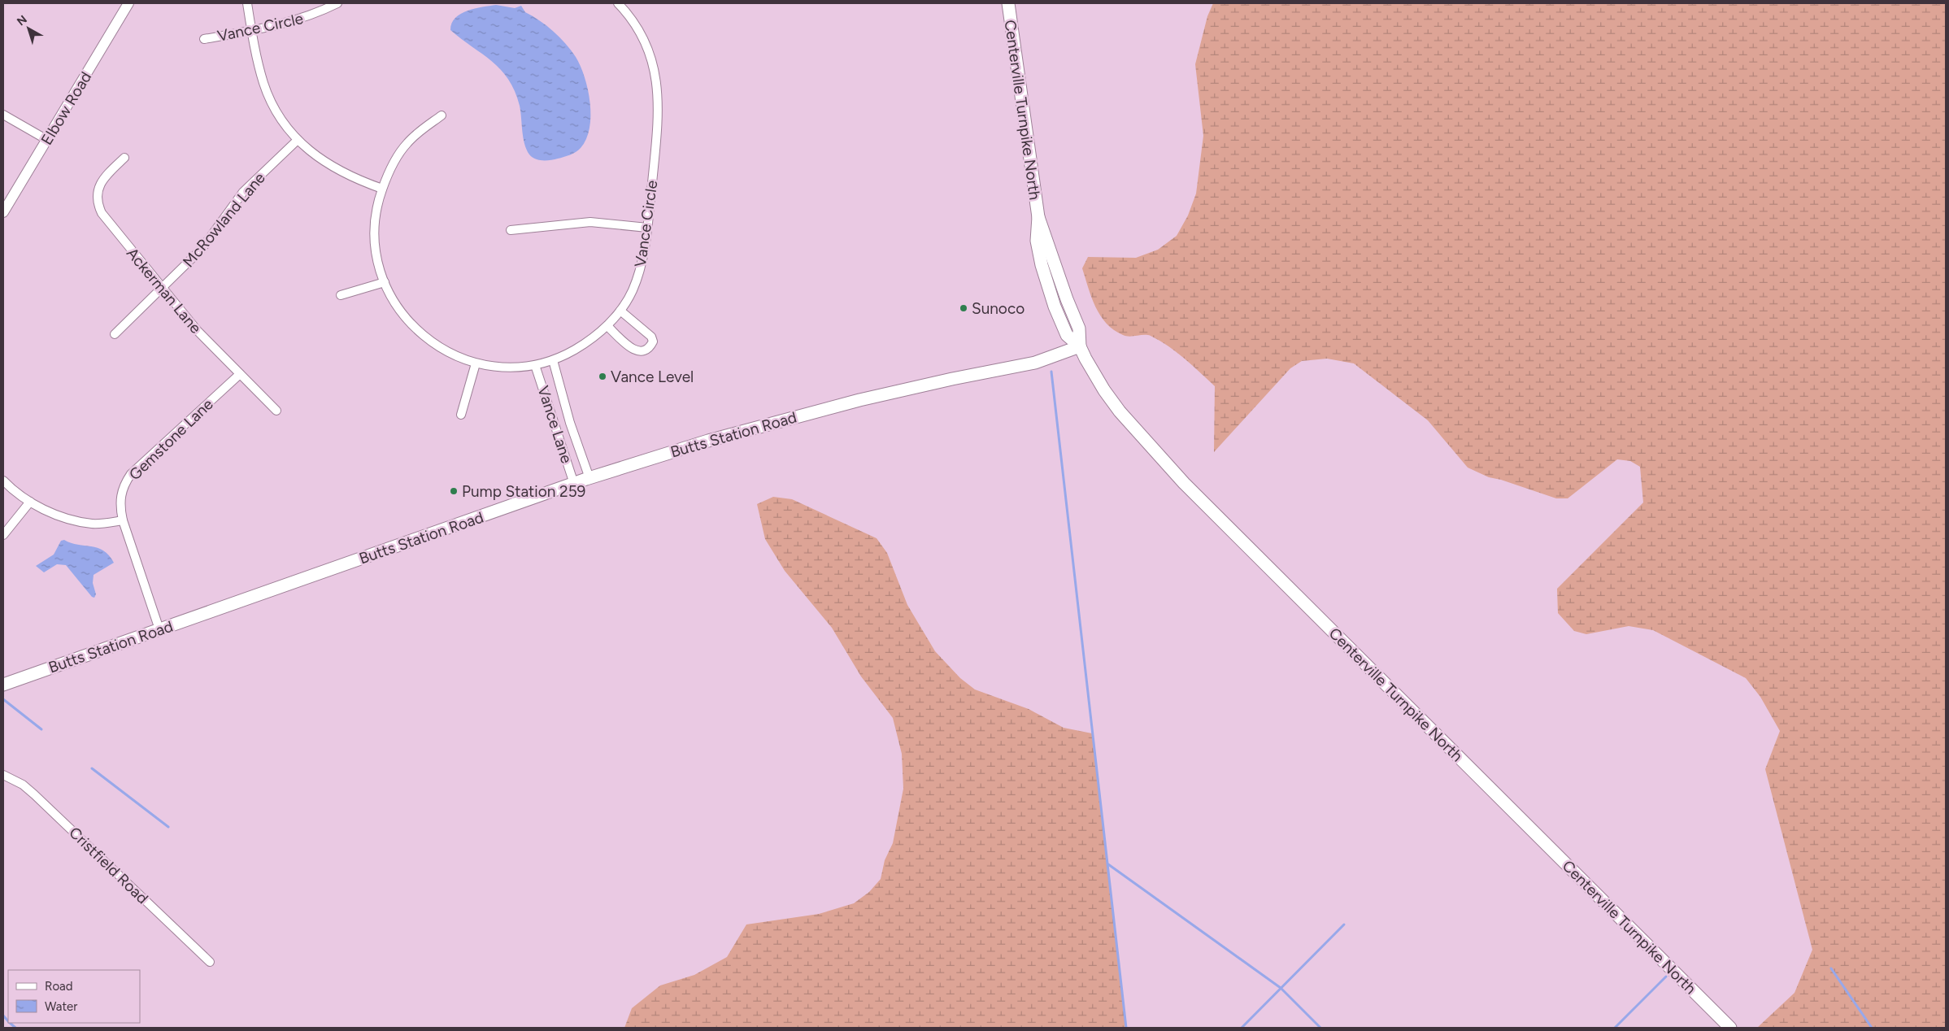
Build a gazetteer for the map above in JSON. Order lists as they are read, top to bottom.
{
  "streets": {
    "main road": ["Centerville Turnpike North", "Butts Station Road"],
    "street": [
      "Vance Circle",
      "Elbow Road",
      "McRowland Lane",
      "Ackerman Lane",
      "Vance Lane",
      "Gemstone Lane",
      "Cristfield Road"
    ]
  },
  "crossings": [
    ["Vance Circle", "Vance Lane"],
    ["Centerville Turnpike North", "Butts Station Road"],
    ["McRowland Lane", "Ackerman Lane"],
    ["Ackerman Lane", "Gemstone Lane"],
    ["Vance Lane", "Butts Station Road"],
    ["Butts Station Road", "Gemstone Lane"]
  ],
  "places": ["Sunoco", "Vance Level", "Pump Station 259"],
  "legend": ["Road", "Water"],
  "north": "top left"
}
